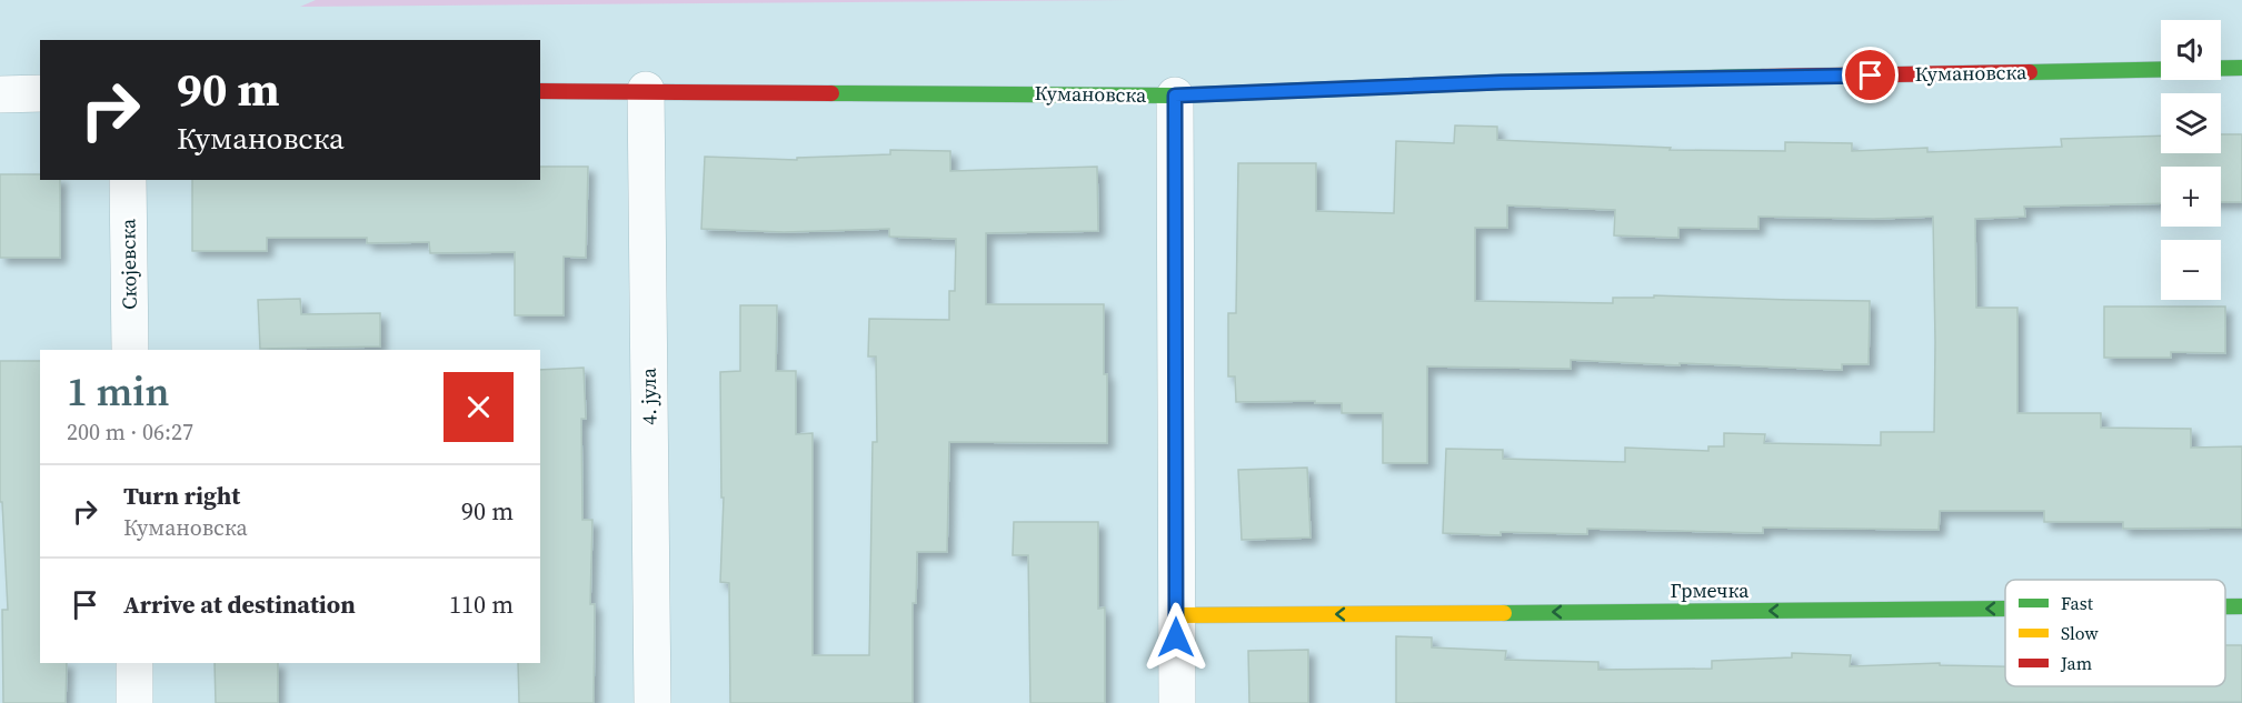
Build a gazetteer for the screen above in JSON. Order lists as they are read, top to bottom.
{
  "streets": {
    "street": [
      "Кумановска",
      "Скојевска",
      "4. јула",
      "Грмечка"
    ]
  },
  "crossings": [
    ["Кумановска", "4. јула"]
  ],
  "one_way": ["Грмечка"],
  "legend": ["Fast", "Slow", "Jam"],
  "page": {
    "map_buttons": ["+", "−"],
    "turn": ["90 m", "Кумановска"],
    "heading": ["1 min", "200 m · 06:27"],
    "list": [
      {
        "name": "Turn right",
        "note": "Кумановска",
        "value": "90 m"
      },
      {
        "name": "Arrive at destination",
        "value": "110 m"
      }
    ]
  }
}
